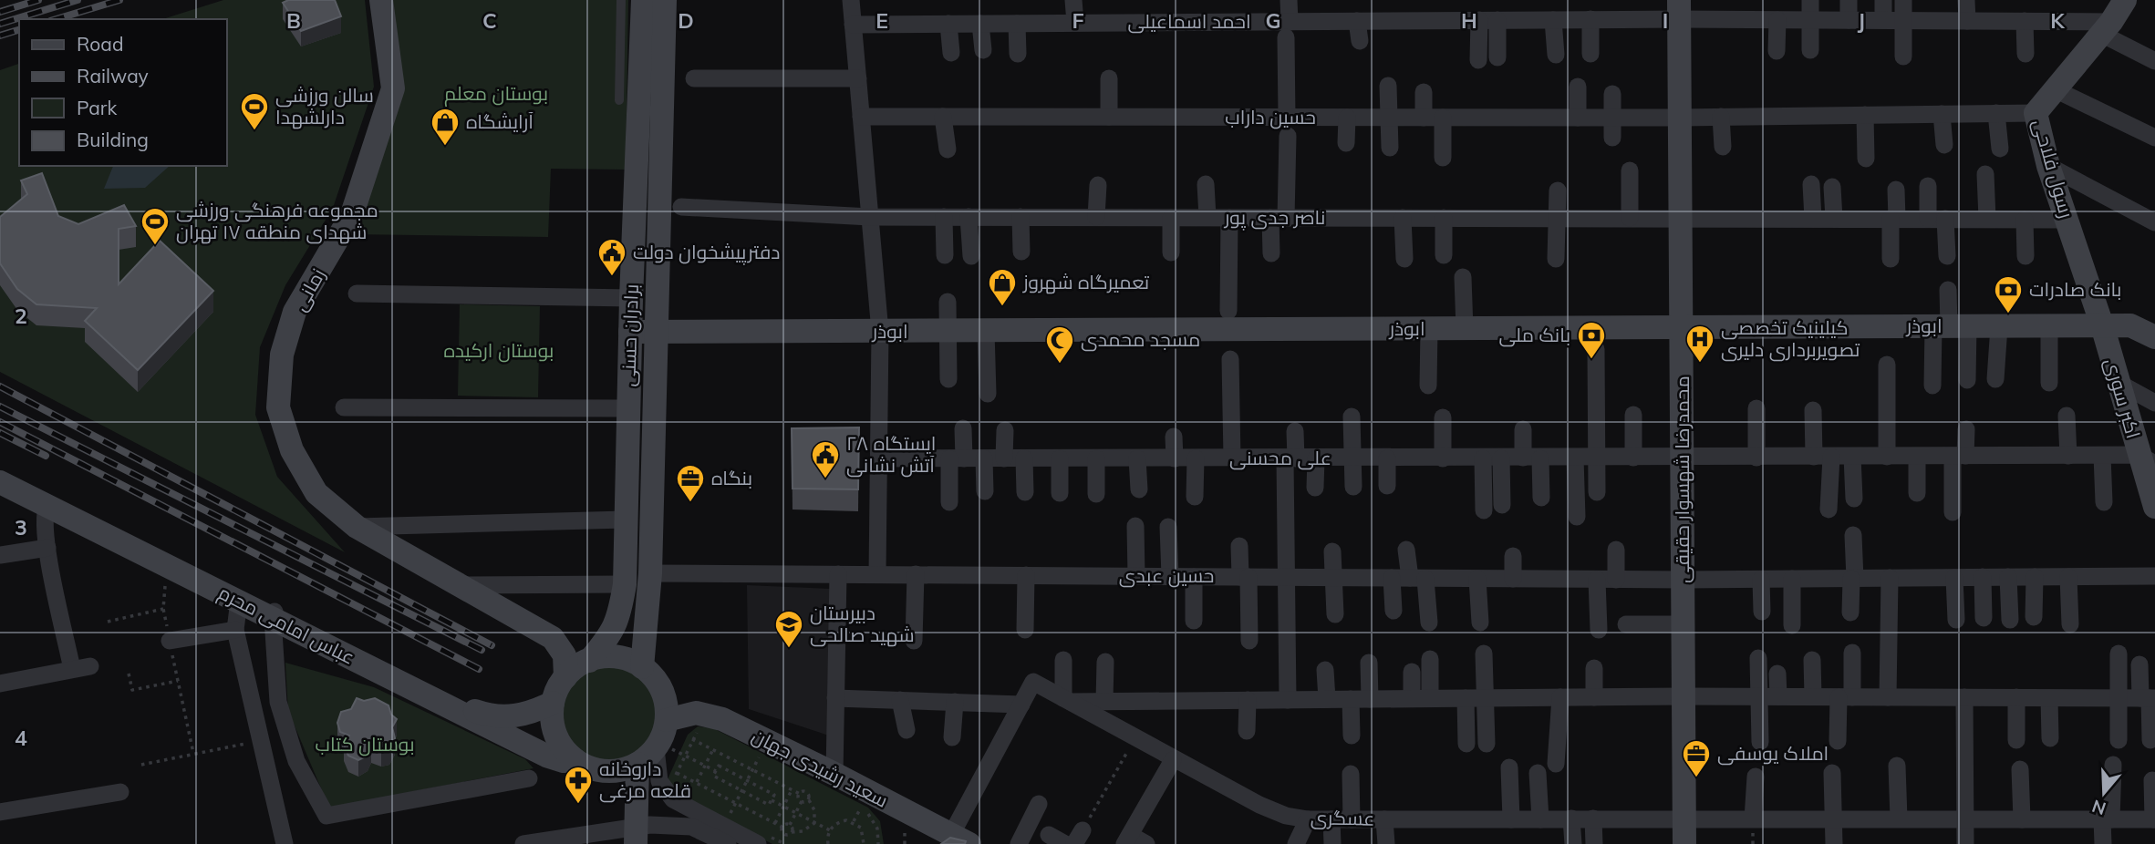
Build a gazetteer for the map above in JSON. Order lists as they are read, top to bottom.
{
  "streets": {
    "main road": [
      "رسول فلاحی",
      "زمانی",
      "ابوذر",
      "برادران حسنی",
      "اکبر سوری",
      "محمدرضا شهسوار حقیقی",
      "عباس امامی محرم",
      "سعید رشیدی جهان"
    ],
    "street": [
      "احمد اسماعیلی",
      "حسین داراب",
      "ناصر جدی پور",
      "علی محسنی",
      "حسین عبدی",
      "عسگری"
    ]
  },
  "crossings": [
    ["احمد اسماعیلی", "رسول فلاحی"],
    ["احمد اسماعیلی", "محمدرضا شهسوار حقیقی"],
    ["حسین داراب", "رسول فلاحی"],
    ["حسین داراب", "محمدرضا شهسوار حقیقی"],
    ["رسول فلاحی", "ناصر جدی پور"],
    ["رسول فلاحی", "ابوذر"],
    ["رسول فلاحی", "اکبر سوری"],
    ["ناصر جدی پور", "محمدرضا شهسوار حقیقی"],
    ["زمانی", "برادران حسنی"],
    ["زمانی", "عباس امامی محرم"],
    ["زمانی", "سعید رشیدی جهان"],
    ["ابوذر", "برادران حسنی"],
    ["ابوذر", "اکبر سوری"],
    ["ابوذر", "محمدرضا شهسوار حقیقی"],
    ["برادران حسنی", "حسین عبدی"],
    ["برادران حسنی", "عباس امامی محرم"],
    ["برادران حسنی", "سعید رشیدی جهان"],
    ["اکبر سوری", "علی محسنی"],
    ["علی محسنی", "محمدرضا شهسوار حقیقی"],
    ["محمدرضا شهسوار حقیقی", "حسین عبدی"],
    ["محمدرضا شهسوار حقیقی", "عسگری"],
    ["عباس امامی محرم", "سعید رشیدی جهان"]
  ],
  "parks": ["بوستان معلم", "بوستان ارکیده", "بوستان کتاب"],
  "places": {
    "sports": ["سالن ورزشی دارلشهدا", "مجموعه فرهنگی ورزشی شهدای منطقه ۱۷ تهران"],
    "shop": ["آرایشگاه", "تعمیرگاه شهروز"],
    "public building": ["دفترپیشخوان دولت", "ایستگاه ۲۸ آتش نشانی"],
    "bank": ["بانک صادرات", "بانک ملی"],
    "hospital": ["کیلینیک تخصصی تصویربرداری دلیری"],
    "mosque": ["مسجد محمدی"],
    "office": ["بنگاه", "املاک یوسفی"],
    "school or university": ["دبیرستان شهید صالحی"],
    "pharmacy": ["داروخانه قلعه مرغی"]
  },
  "legend": [
    "Road",
    "Railway",
    "Park",
    "Building"
  ],
  "north": "bottom",
  "grid": {
    "columns": [
      "B",
      "C",
      "D",
      "E",
      "F",
      "G",
      "H",
      "I",
      "J",
      "K"
    ],
    "rows": ["2", "3", "4"]
  }
}
